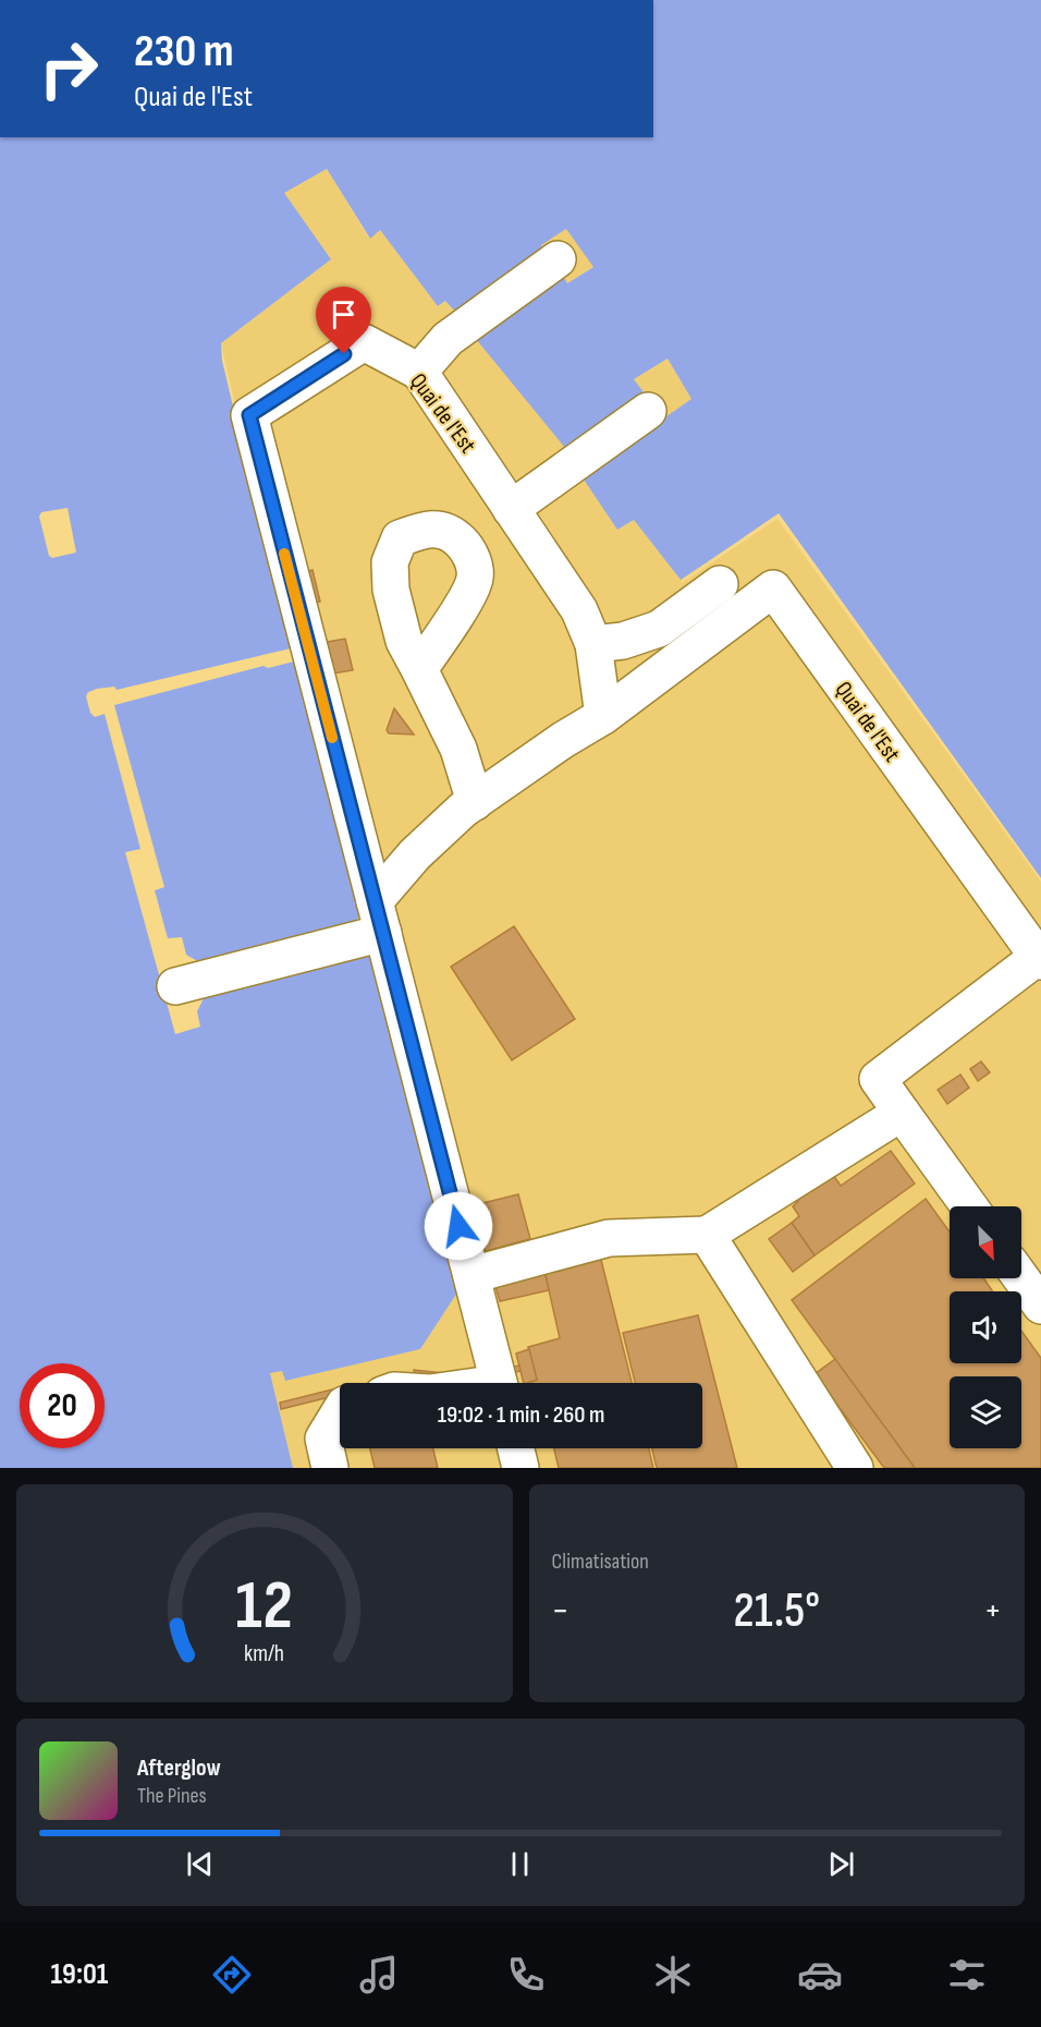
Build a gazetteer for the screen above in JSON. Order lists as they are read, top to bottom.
{
  "streets": {
    "lane": ["Quai de l'Est"]
  },
  "north": "bottom right",
  "page": {
    "turn": ["230 m", "Quai de l'Est"],
    "limit": "20",
    "trip": "19:02 · 1 min · 260 m",
    "tile": "Climatisation",
    "heat": ["−", "21.5°", "+"],
    "song": ["Afterglow", "The Pines"],
    "tabs": "19:01",
    "gauge": ["12", "km/h"]
  }
}
